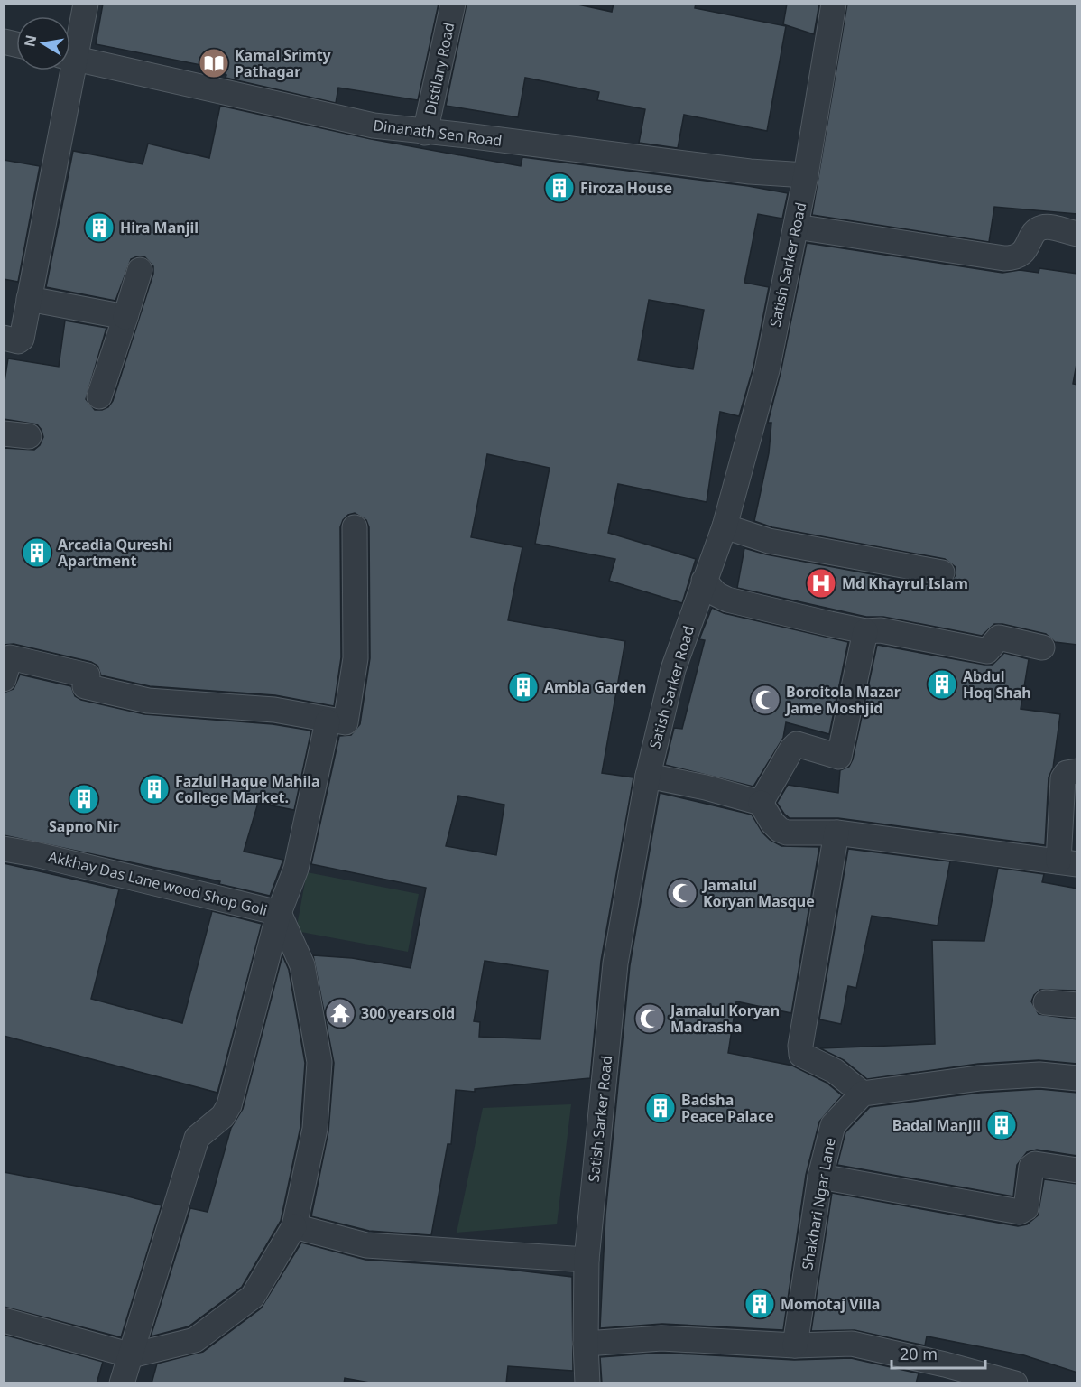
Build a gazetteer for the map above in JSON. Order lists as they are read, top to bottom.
{
  "streets": {
    "street": [
      "Distilary Road",
      "Dinanath Sen Road",
      "Satish Sarker Road",
      "Akkhay Das Lane wood Shop Goli",
      "Shakhari Ngar Lane"
    ]
  },
  "crossings": [
    ["Distilary Road", "Dinanath Sen Road"],
    ["Dinanath Sen Road", "Satish Sarker Road"]
  ],
  "places": {
    "library": ["Kamal Srimty Pathagar"],
    "building": [
      "Firoza House",
      "Hira Manjil",
      "Arcadia Qureshi Apartment",
      "Abdul Hoq Shah",
      "Ambia Garden",
      "Fazlul Haque Mahila College Market.",
      "Sapno Nir",
      "Badsha Peace Palace",
      "Badal Manjil",
      "Momotaj Villa"
    ],
    "hospital": ["Md Khayrul Islam"],
    "mosque": ["Boroitola Mazar Jame Moshjid", "Jamalul Koryan Masque", "Jamalul Koryan Madrasha"],
    "temple": ["300 years old"]
  },
  "scale_bar": "20 m",
  "north": "left"
}
